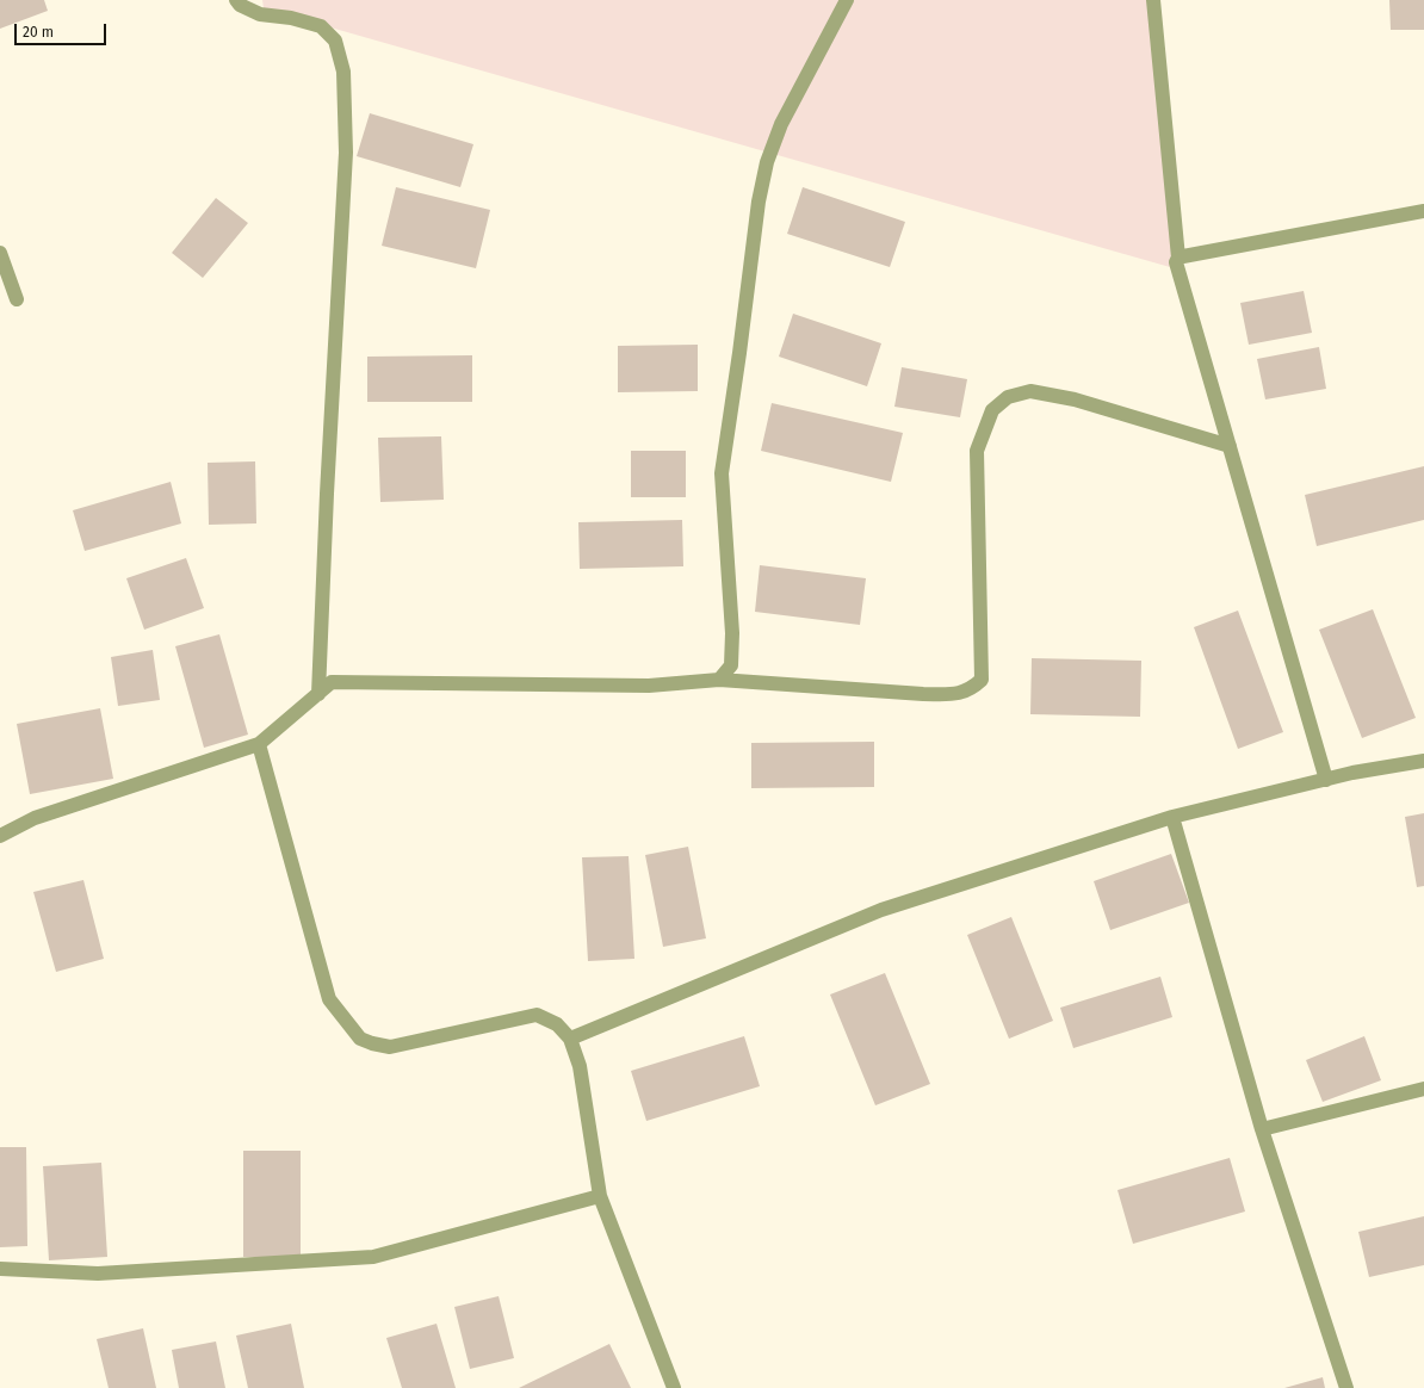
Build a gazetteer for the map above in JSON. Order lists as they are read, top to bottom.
{
  "scale_bar": "20 m"
}
